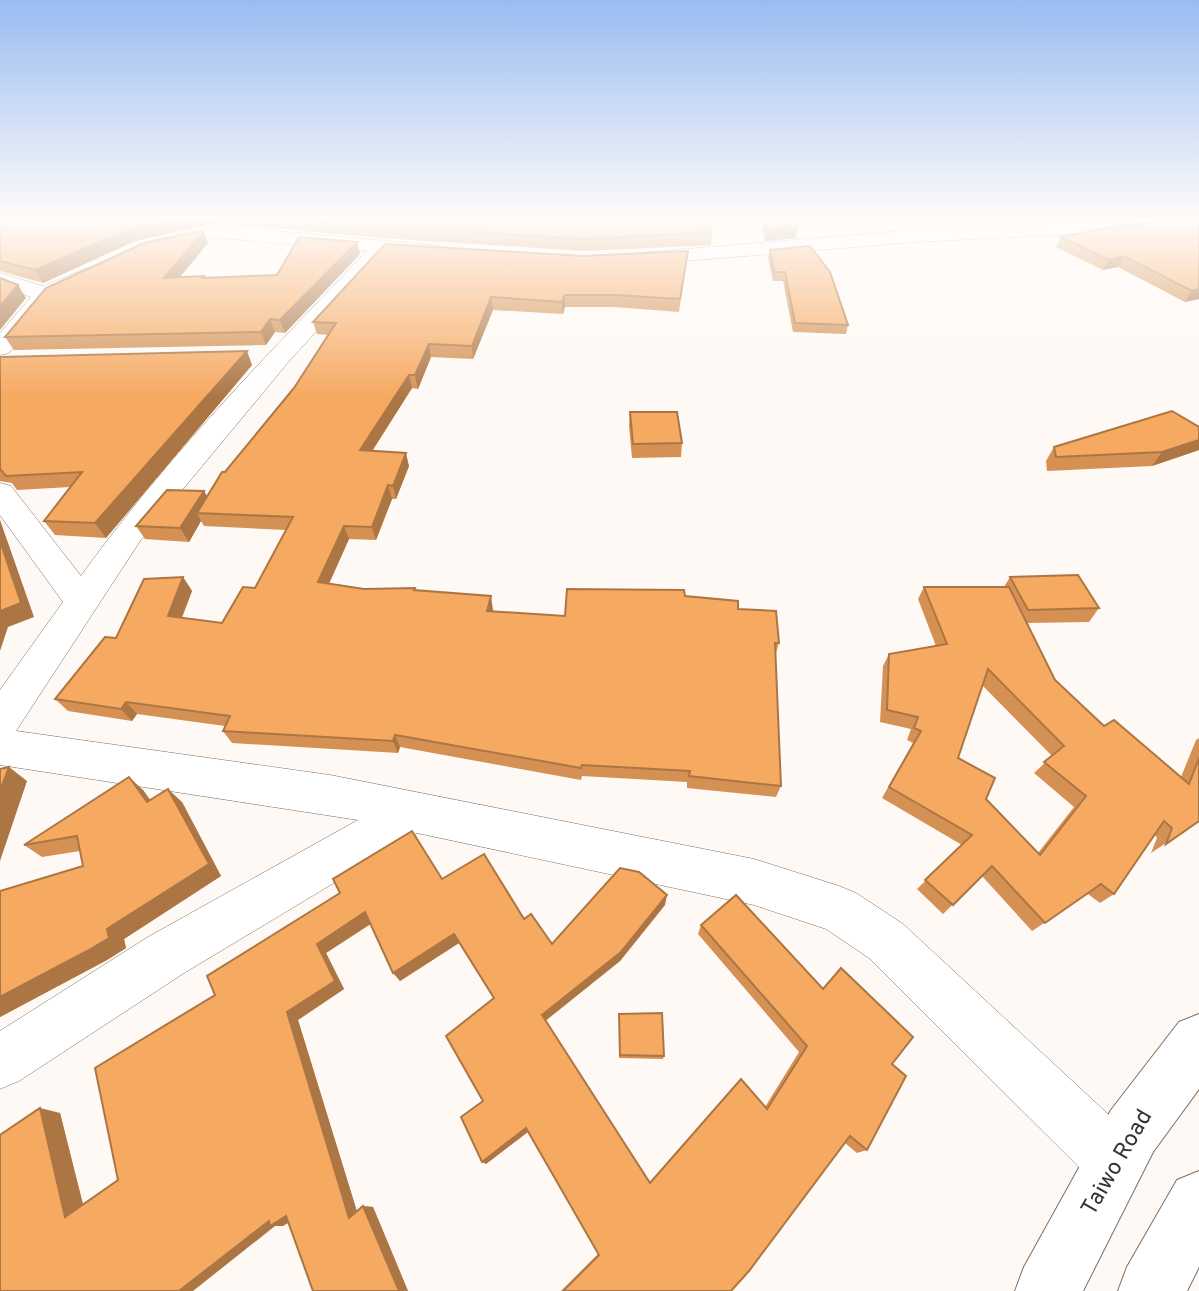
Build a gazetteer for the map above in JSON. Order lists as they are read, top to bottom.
{
  "streets": {
    "main road": ["Taiwo Road"]
  }
}
